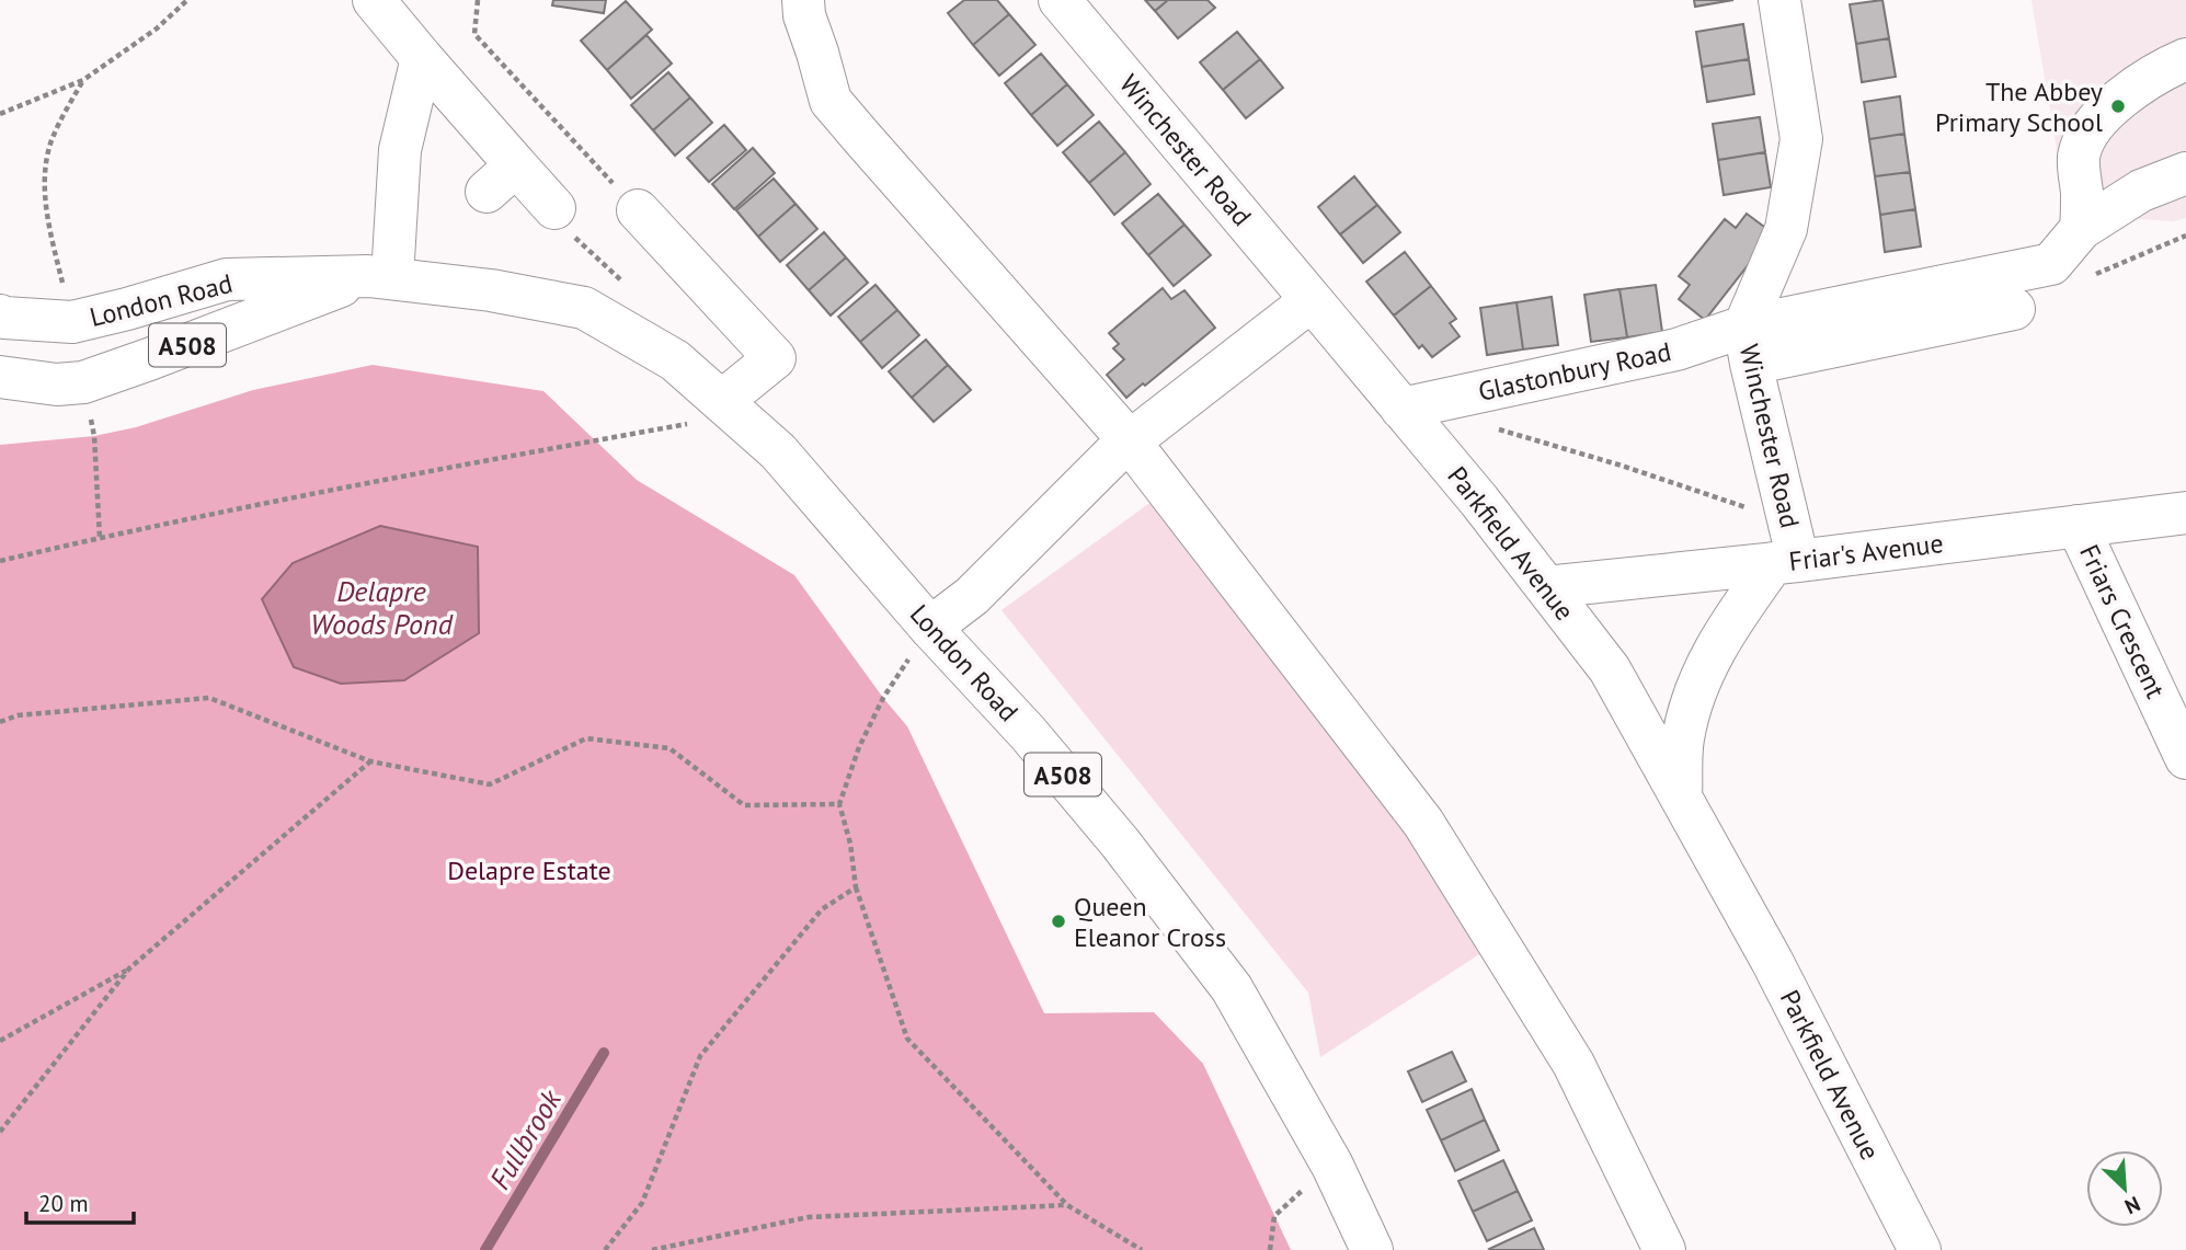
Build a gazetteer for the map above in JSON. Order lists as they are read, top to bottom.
{
  "streets": {
    "main road": [
      "Winchester Road",
      "London Road",
      "A508",
      "Glastonbury Road",
      "Parkfield Avenue",
      "Friar's Avenue",
      "Friars Crescent"
    ]
  },
  "crossings": [
    ["Winchester Road", "Glastonbury Road"],
    ["Winchester Road", "Parkfield Avenue"],
    ["Winchester Road", "Friar's Avenue"],
    ["Glastonbury Road", "Parkfield Avenue"],
    ["Parkfield Avenue", "Friar's Avenue"],
    ["Friar's Avenue", "Friars Crescent"]
  ],
  "water": ["Delapre Woods Pond", "Fullbrook"],
  "parks": ["Delapre Estate"],
  "places": ["The Abbey Primary School", "Queen Eleanor Cross"],
  "scale_bar": "20 m",
  "north": "bottom right"
}
